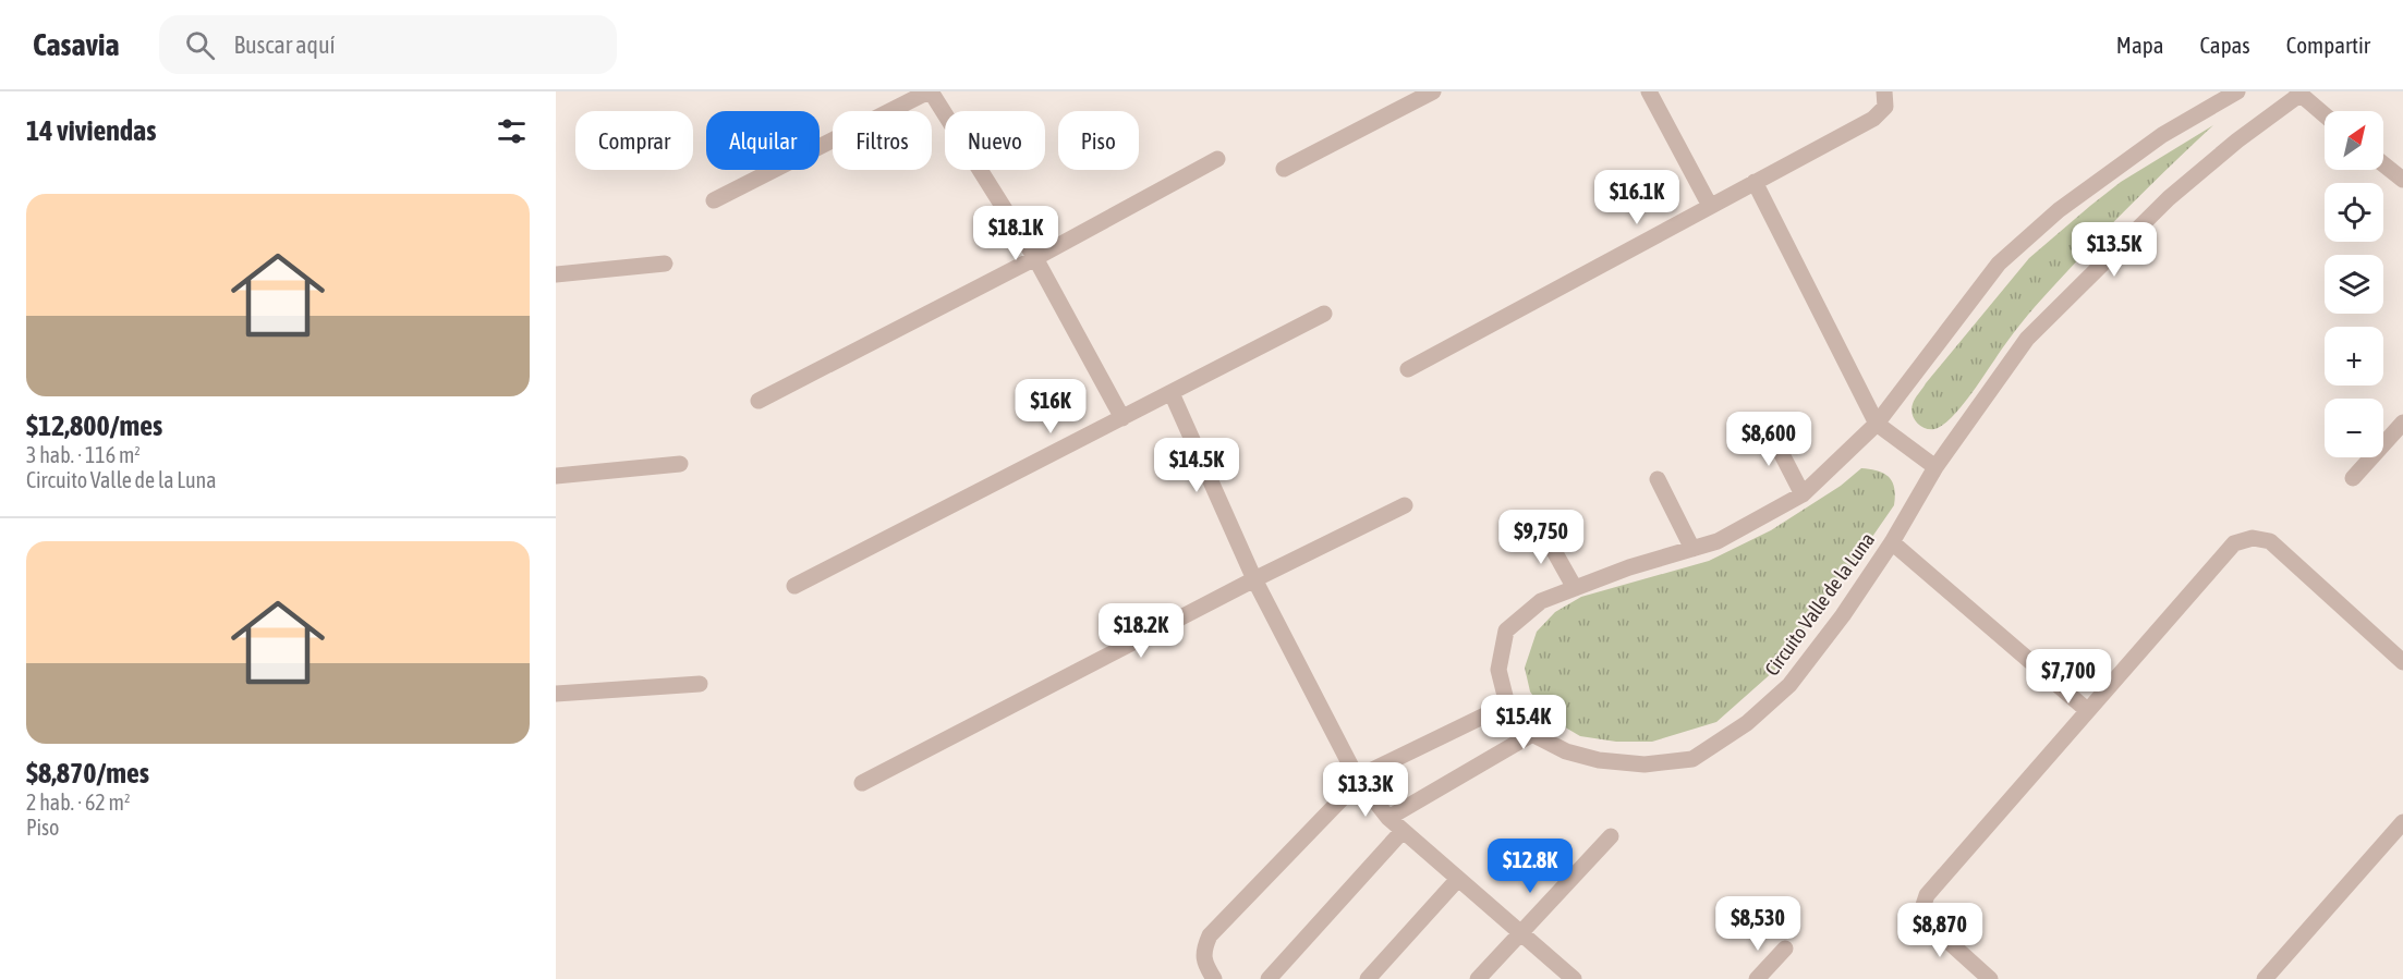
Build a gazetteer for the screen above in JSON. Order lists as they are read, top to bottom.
{
  "streets": {
    "street": ["Circuito Valle de la Luna"]
  },
  "north": "top right",
  "page": {
    "header": "Casavia",
    "search": "Buscar aquí",
    "nav": ["Mapa", "Capas", "Compartir"],
    "heading": "14 viviendas",
    "map_buttons": ["+", "−"],
    "chip": [
      "Comprar",
      "Alquilar",
      "Filtros",
      "Nuevo",
      "Piso"
    ],
    "list": [
      {
        "name": "$12,800/mes",
        "note": "3 hab. · 116 m² · Circuito Valle de la Luna"
      },
      {
        "name": "$8,870/mes",
        "note": "2 hab. · 62 m² · Piso"
      }
    ],
    "price": [
      "$16.1K",
      "$18.1K",
      "$13.5K",
      "$16K",
      "$8,600",
      "$14.5K",
      "$9,750",
      "$18.2K",
      "$7,700",
      "$15.4K",
      "$13.3K",
      "$12.8K",
      "$8,530",
      "$8,870"
    ]
  }
}
